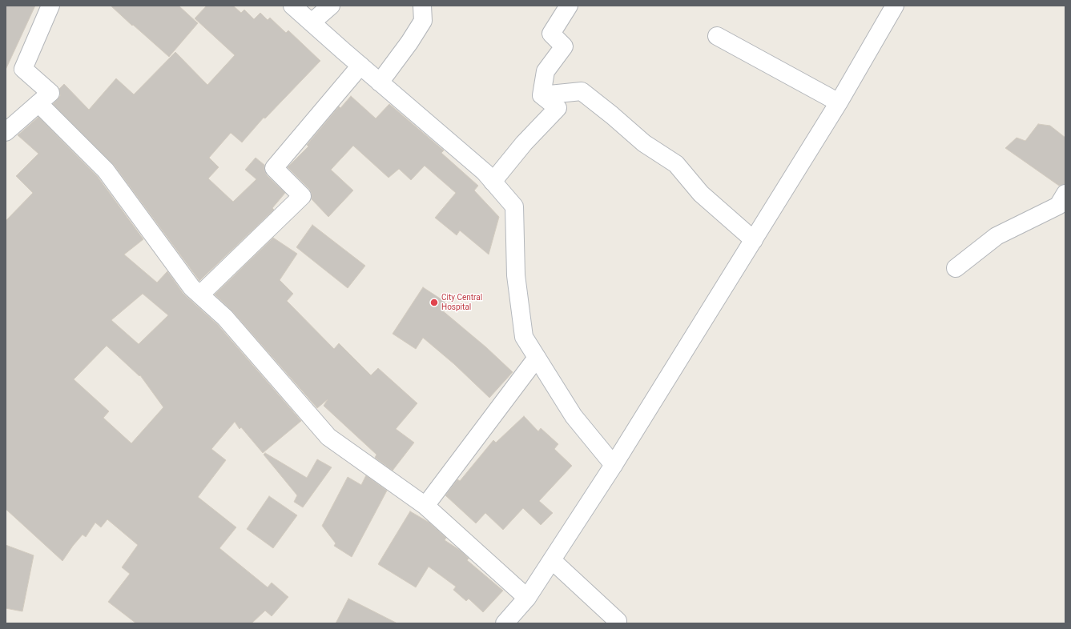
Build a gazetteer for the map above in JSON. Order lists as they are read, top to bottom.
{
  "places": ["City Central Hospital"]
}
